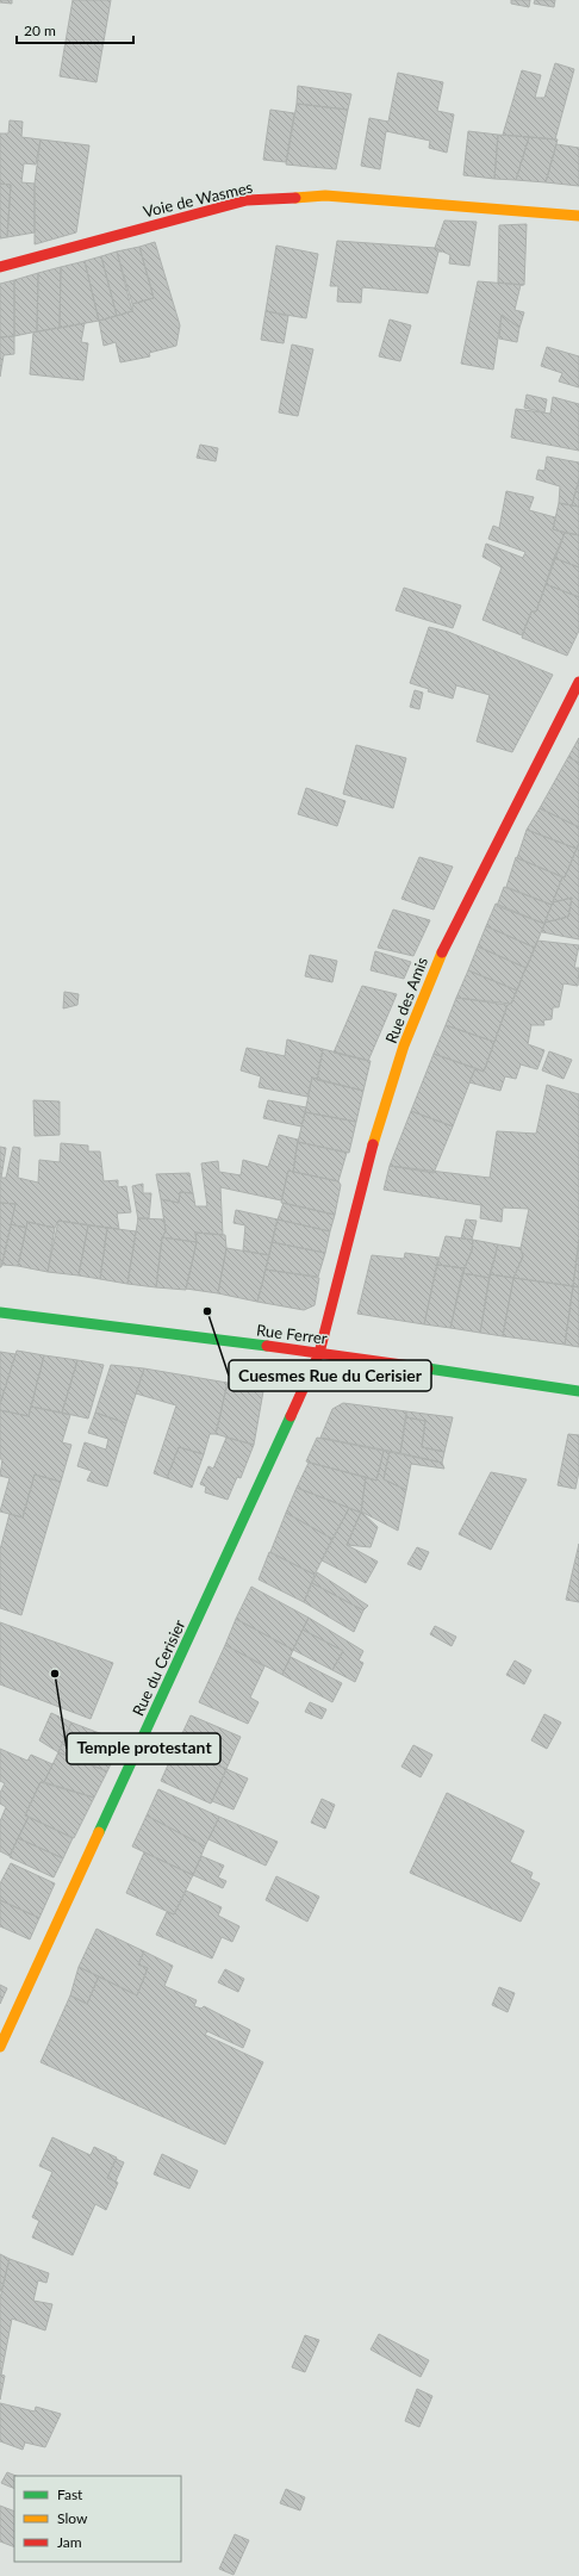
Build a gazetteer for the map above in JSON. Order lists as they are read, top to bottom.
{
  "streets": {
    "street": [
      "Voie de Wasmes",
      "Rue des Amis",
      "Rue Ferrer",
      "Rue du Cerisier"
    ]
  },
  "crossings": [
    ["Rue des Amis", "Rue Ferrer"],
    ["Rue des Amis", "Rue du Cerisier"],
    ["Rue Ferrer", "Rue du Cerisier"]
  ],
  "places": ["Cuesmes Rue du Cerisier", "Temple protestant"],
  "legend": ["Fast", "Slow", "Jam"],
  "scale_bar": "20 m"
}
